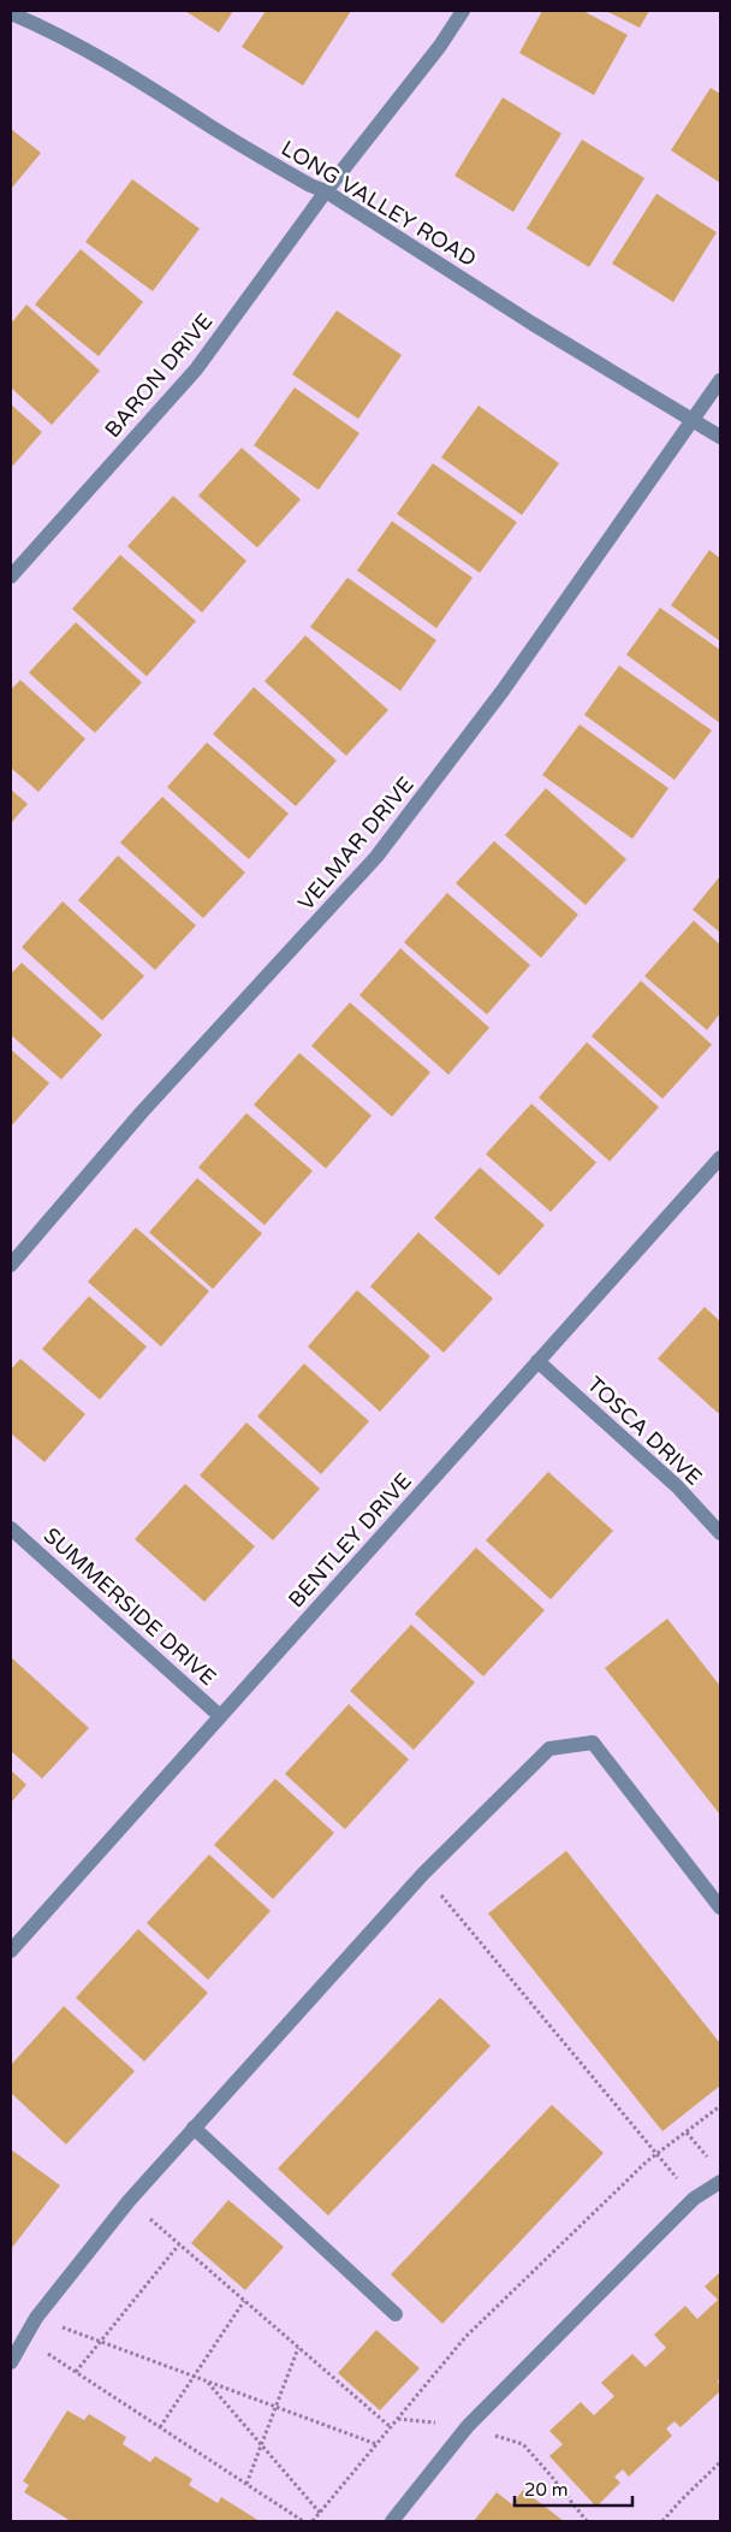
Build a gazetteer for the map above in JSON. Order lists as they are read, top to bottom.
{
  "streets": {
    "street": [
      "LONG VALLEY ROAD",
      "BARON DRIVE",
      "VELMAR DRIVE",
      "TOSCA DRIVE",
      "BENTLEY DRIVE",
      "SUMMERSIDE DRIVE"
    ]
  },
  "crossings": [
    ["LONG VALLEY ROAD", "BARON DRIVE"],
    ["LONG VALLEY ROAD", "VELMAR DRIVE"],
    ["TOSCA DRIVE", "BENTLEY DRIVE"],
    ["BENTLEY DRIVE", "SUMMERSIDE DRIVE"]
  ],
  "scale_bar": "20 m"
}
